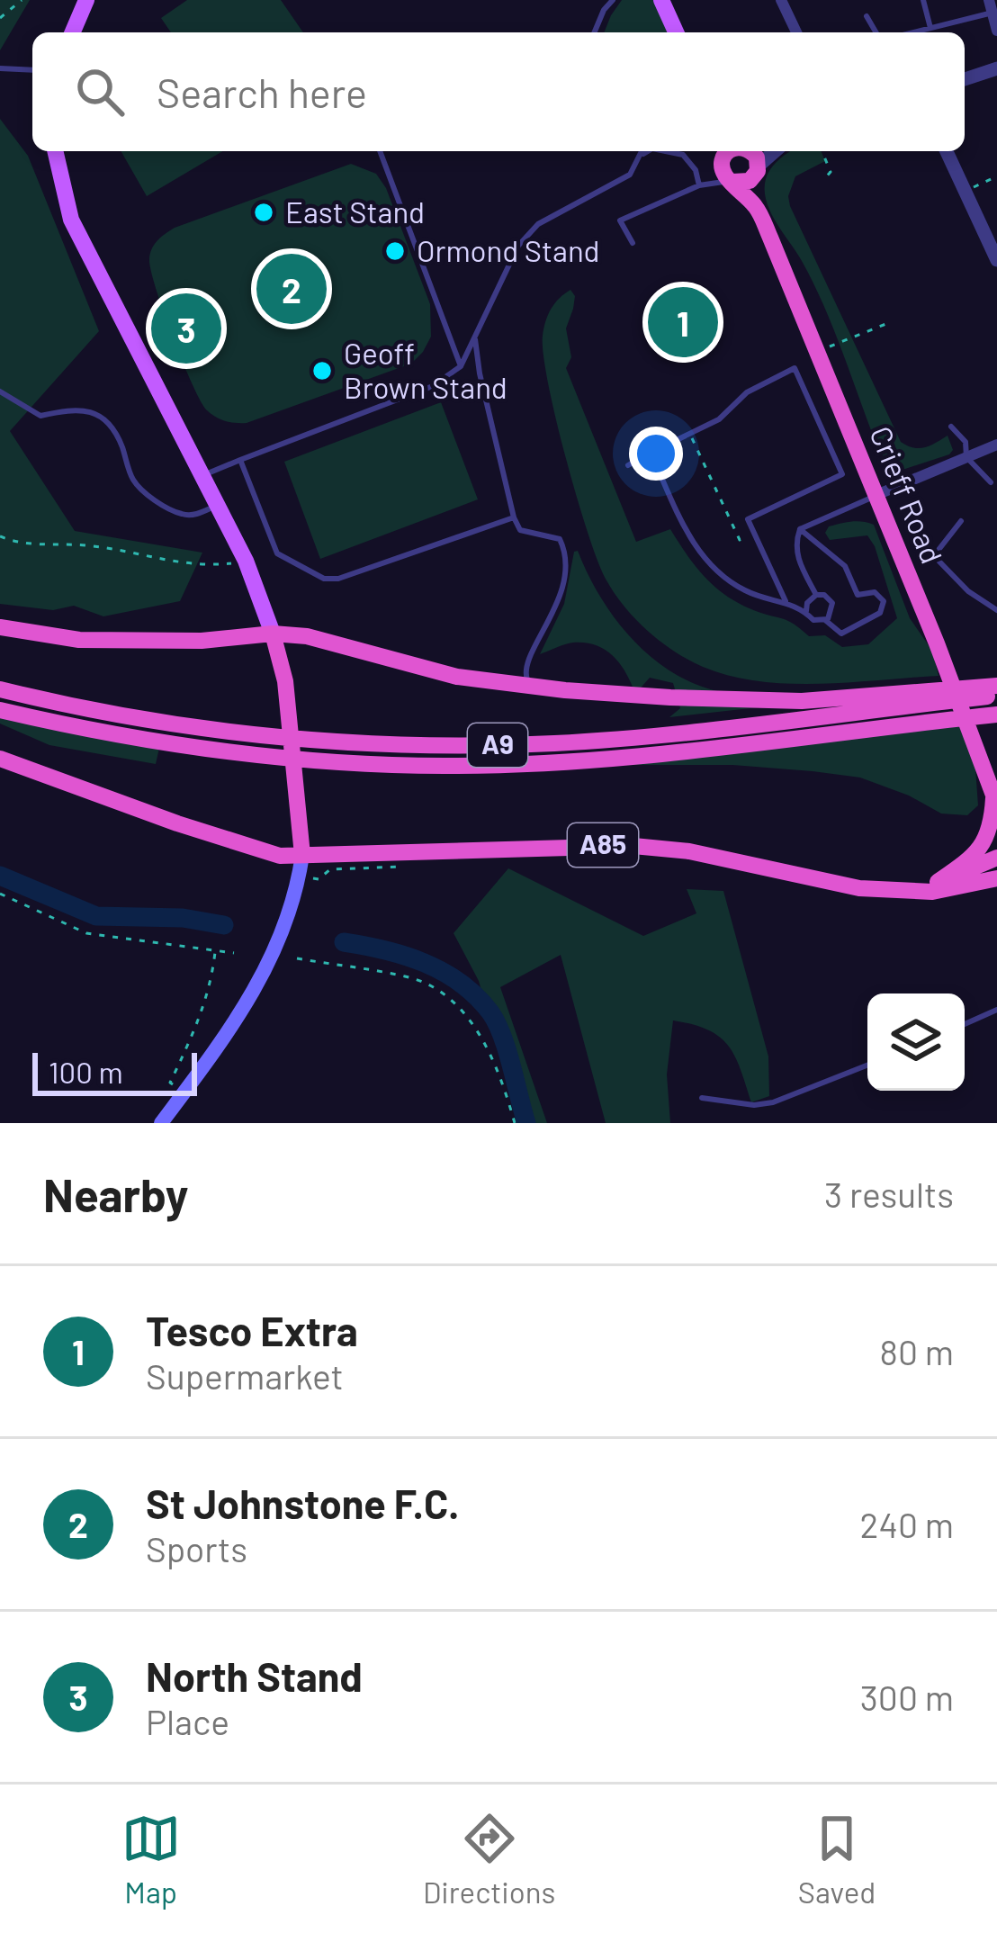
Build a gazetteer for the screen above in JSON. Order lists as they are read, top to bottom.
{
  "streets": {
    "highway": ["Crieff Road", "A9", "A85"]
  },
  "crossings": [
    ["Crieff Road", "A85"]
  ],
  "places": ["East Stand", "Ormond Stand", "Geoff Brown Stand"],
  "scale_bar": "100 m",
  "page": {
    "search": "Search here",
    "pins": ["2", "1", "3"],
    "scale": "100 m",
    "heading": ["Nearby", "3 results"],
    "list": [
      {
        "mark": "1",
        "name": "Tesco Extra",
        "note": "Supermarket",
        "value": "80 m"
      },
      {
        "mark": "2",
        "name": "St Johnstone F.C.",
        "note": "Sports",
        "value": "240 m"
      },
      {
        "mark": "3",
        "name": "North Stand",
        "note": "Place",
        "value": "300 m"
      }
    ],
    "nav": ["Map", "Directions", "Saved"]
  }
}
